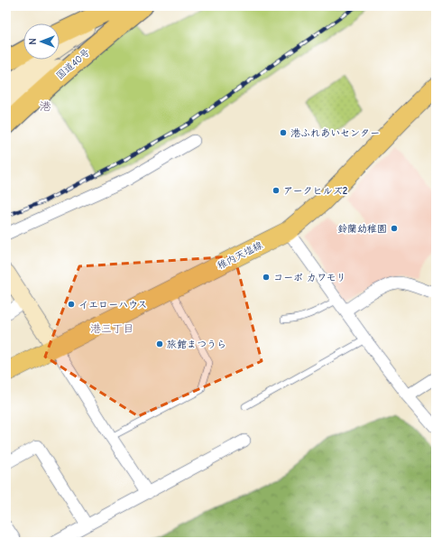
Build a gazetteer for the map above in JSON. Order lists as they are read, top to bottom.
{
  "streets": {
    "highway": ["国道40号"],
    "main road": ["稚内天塩線"]
  },
  "districts": ["港", "港三丁目"],
  "places": [
    "港ふれあいセンター",
    "アークヒルズ2",
    "鈴蘭幼稚園",
    "コーポ カワモリ",
    "イエローハウス",
    "旅館まつうら"
  ],
  "north": "left"
}
